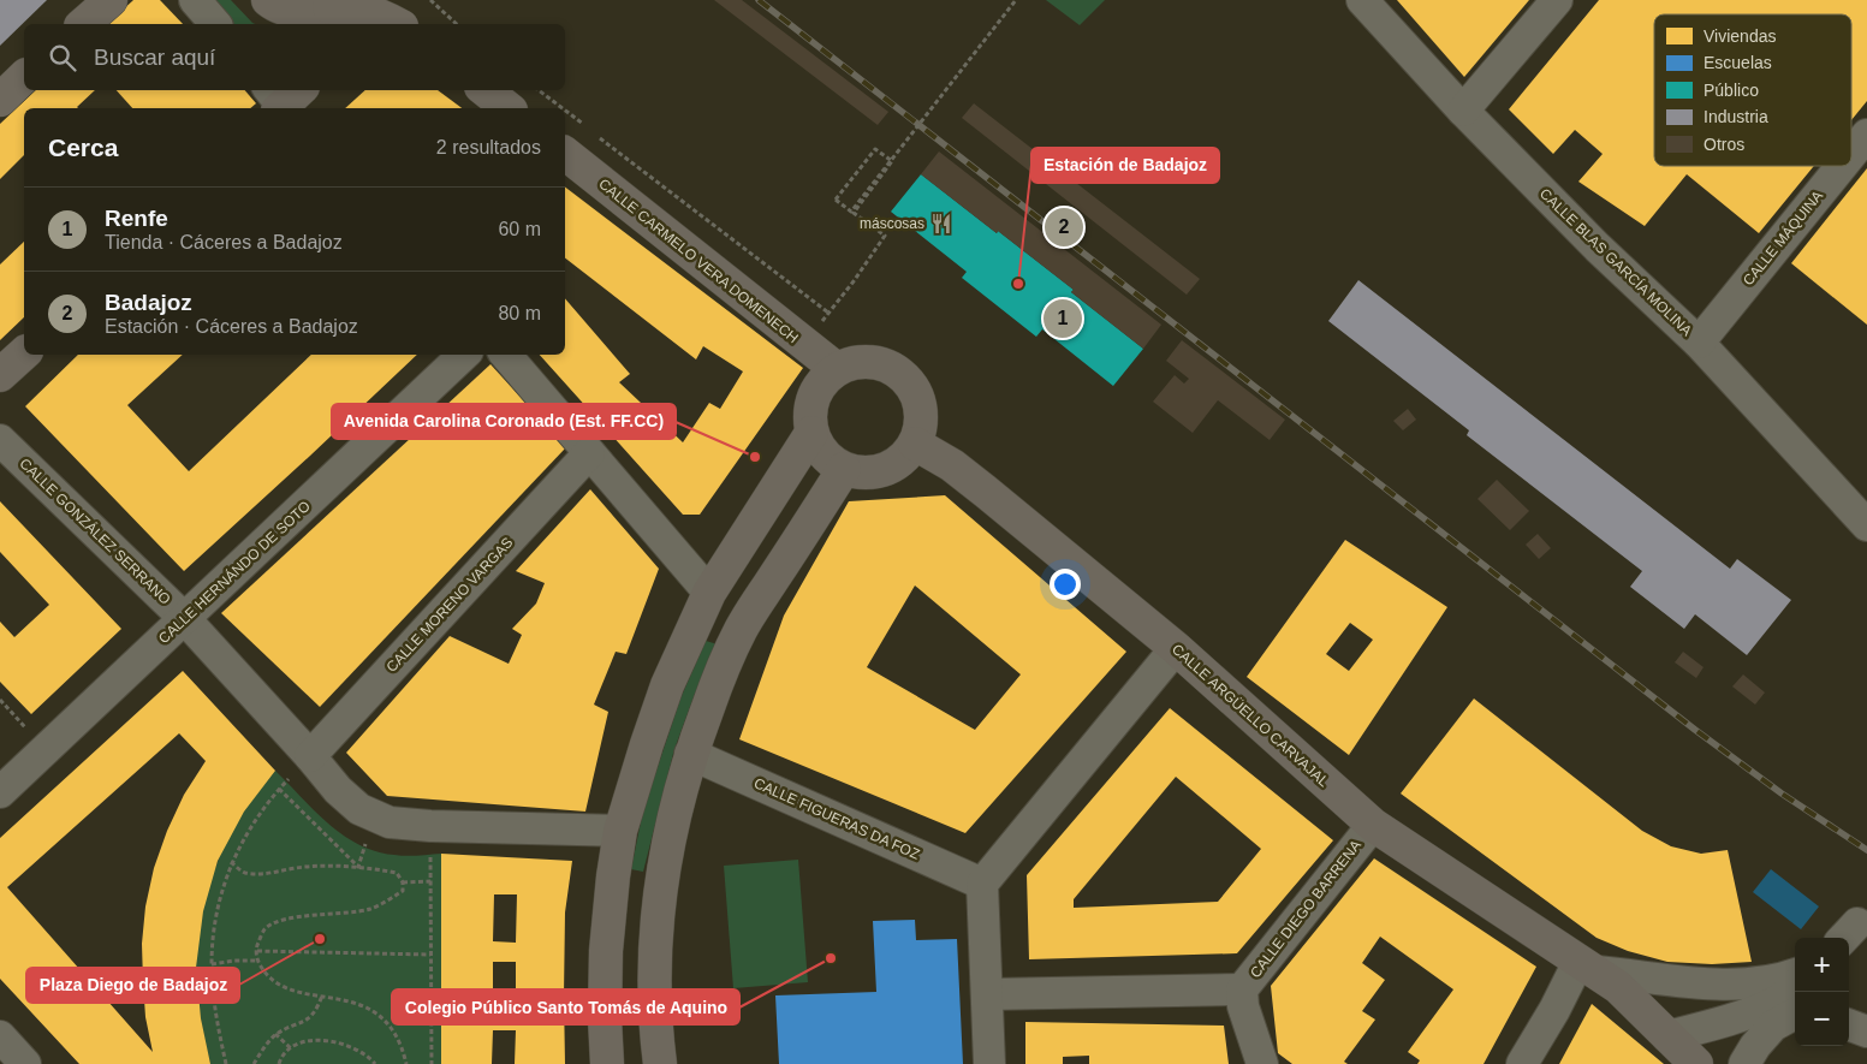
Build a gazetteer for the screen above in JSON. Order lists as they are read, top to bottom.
{
  "streets": {
    "main road": ["CALLE CARMELO VERA DOMENECH", "CALLE ARGÜELLO CARVAJAL"],
    "street": [
      "CALLE MÁQUINA",
      "CALLE BLAS GARCÍA MOLINA",
      "CALLE GONZÁLEZ SERRANO",
      "CALLE HERNÁNDO DE SOTO",
      "CALLE MORENO VARGAS",
      "CALLE FIGUERAS DA FOZ",
      "CALLE DIEGO BARRENA"
    ]
  },
  "crossings": [
    ["CALLE MÁQUINA", "CALLE BLAS GARCÍA MOLINA"],
    ["CALLE CARMELO VERA DOMENECH", "CALLE ARGÜELLO CARVAJAL"],
    ["CALLE GONZÁLEZ SERRANO", "CALLE HERNÁNDO DE SOTO"],
    ["CALLE GONZÁLEZ SERRANO", "CALLE MORENO VARGAS"],
    ["CALLE ARGÜELLO CARVAJAL", "CALLE DIEGO BARRENA"]
  ],
  "places": {
    "restaurant": ["máscosas"],
    "other": [
      "Estación de Badajoz",
      "Avenida Carolina Coronado (Est. FF.CC)",
      "Plaza Diego de Badajoz",
      "Colegio Público Santo Tomás de Aquino"
    ]
  },
  "legend": [
    "Viviendas",
    "Escuelas",
    "Público",
    "Industria",
    "Otros"
  ],
  "page": {
    "search": "Buscar aquí",
    "heading": ["Cerca", "2 resultados"],
    "list": [
      {
        "mark": "1",
        "name": "Renfe",
        "note": "Tienda · Cáceres a Badajoz",
        "value": "60 m"
      },
      {
        "mark": "2",
        "name": "Badajoz",
        "note": "Estación · Cáceres a Badajoz",
        "value": "80 m"
      }
    ],
    "pins": ["2", "1"],
    "map_buttons": ["+", "−"]
  }
}
